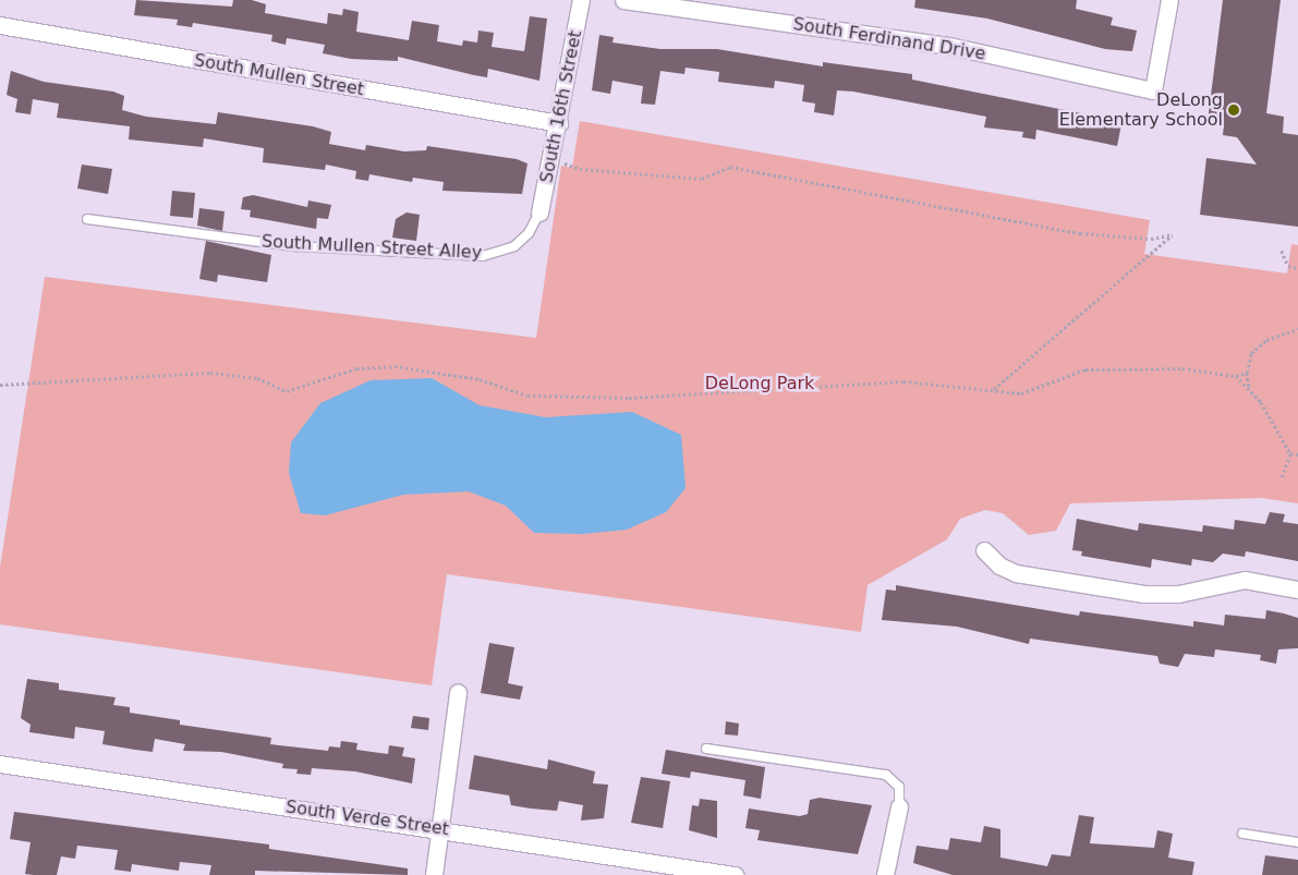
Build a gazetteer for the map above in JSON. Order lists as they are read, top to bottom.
{
  "streets": {
    "street": [
      "South Ferdinand Drive",
      "South Mullen Street",
      "South 16th Street",
      "South Verde Street"
    ],
    "lane": ["South Mullen Street Alley"]
  },
  "crossings": [
    ["South Mullen Street", "South 16th Street"],
    ["South 16th Street", "South Mullen Street Alley"]
  ],
  "parks": ["DeLong Park"],
  "places": ["DeLong Elementary School"]
}
